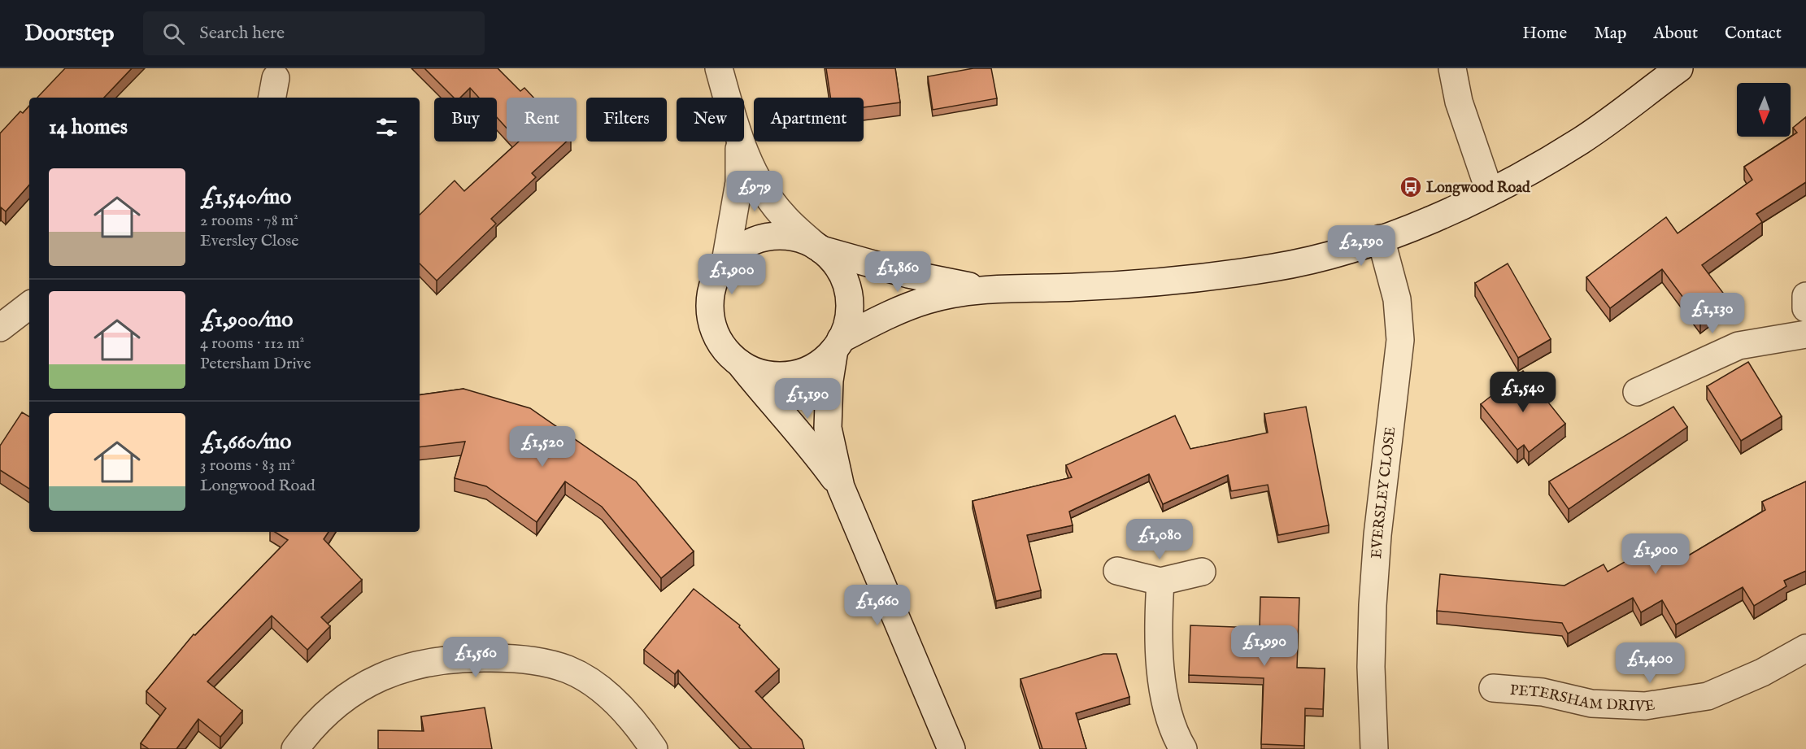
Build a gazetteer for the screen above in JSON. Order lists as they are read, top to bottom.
{
  "streets": {
    "street": ["EVERSLEY CLOSE", "PETERSHAM DRIVE"]
  },
  "places": {
    "bus stop": ["Longwood Road"]
  },
  "north": "bottom",
  "page": {
    "header": "Doorstep",
    "search": "Search here",
    "nav": [
      "Home",
      "Map",
      "About",
      "Contact"
    ],
    "chip": [
      "Buy",
      "Rent",
      "Filters",
      "New",
      "Apartment"
    ],
    "heading": "14 homes",
    "list": [
      {
        "name": "£1,540/mo",
        "note": "2 rooms · 78 m² · Eversley Close"
      },
      {
        "name": "£1,900/mo",
        "note": "4 rooms · 112 m² · Petersham Drive"
      },
      {
        "name": "£1,660/mo",
        "note": "3 rooms · 83 m² · Longwood Road"
      }
    ],
    "price": [
      "£979",
      "£2,190",
      "£1,860",
      "£1,900",
      "£1,130",
      "£1,540",
      "£1,190",
      "£1,520",
      "£1,080",
      "£1,900",
      "£1,660",
      "£1,990",
      "£1,560",
      "£1,400"
    ]
  }
}
